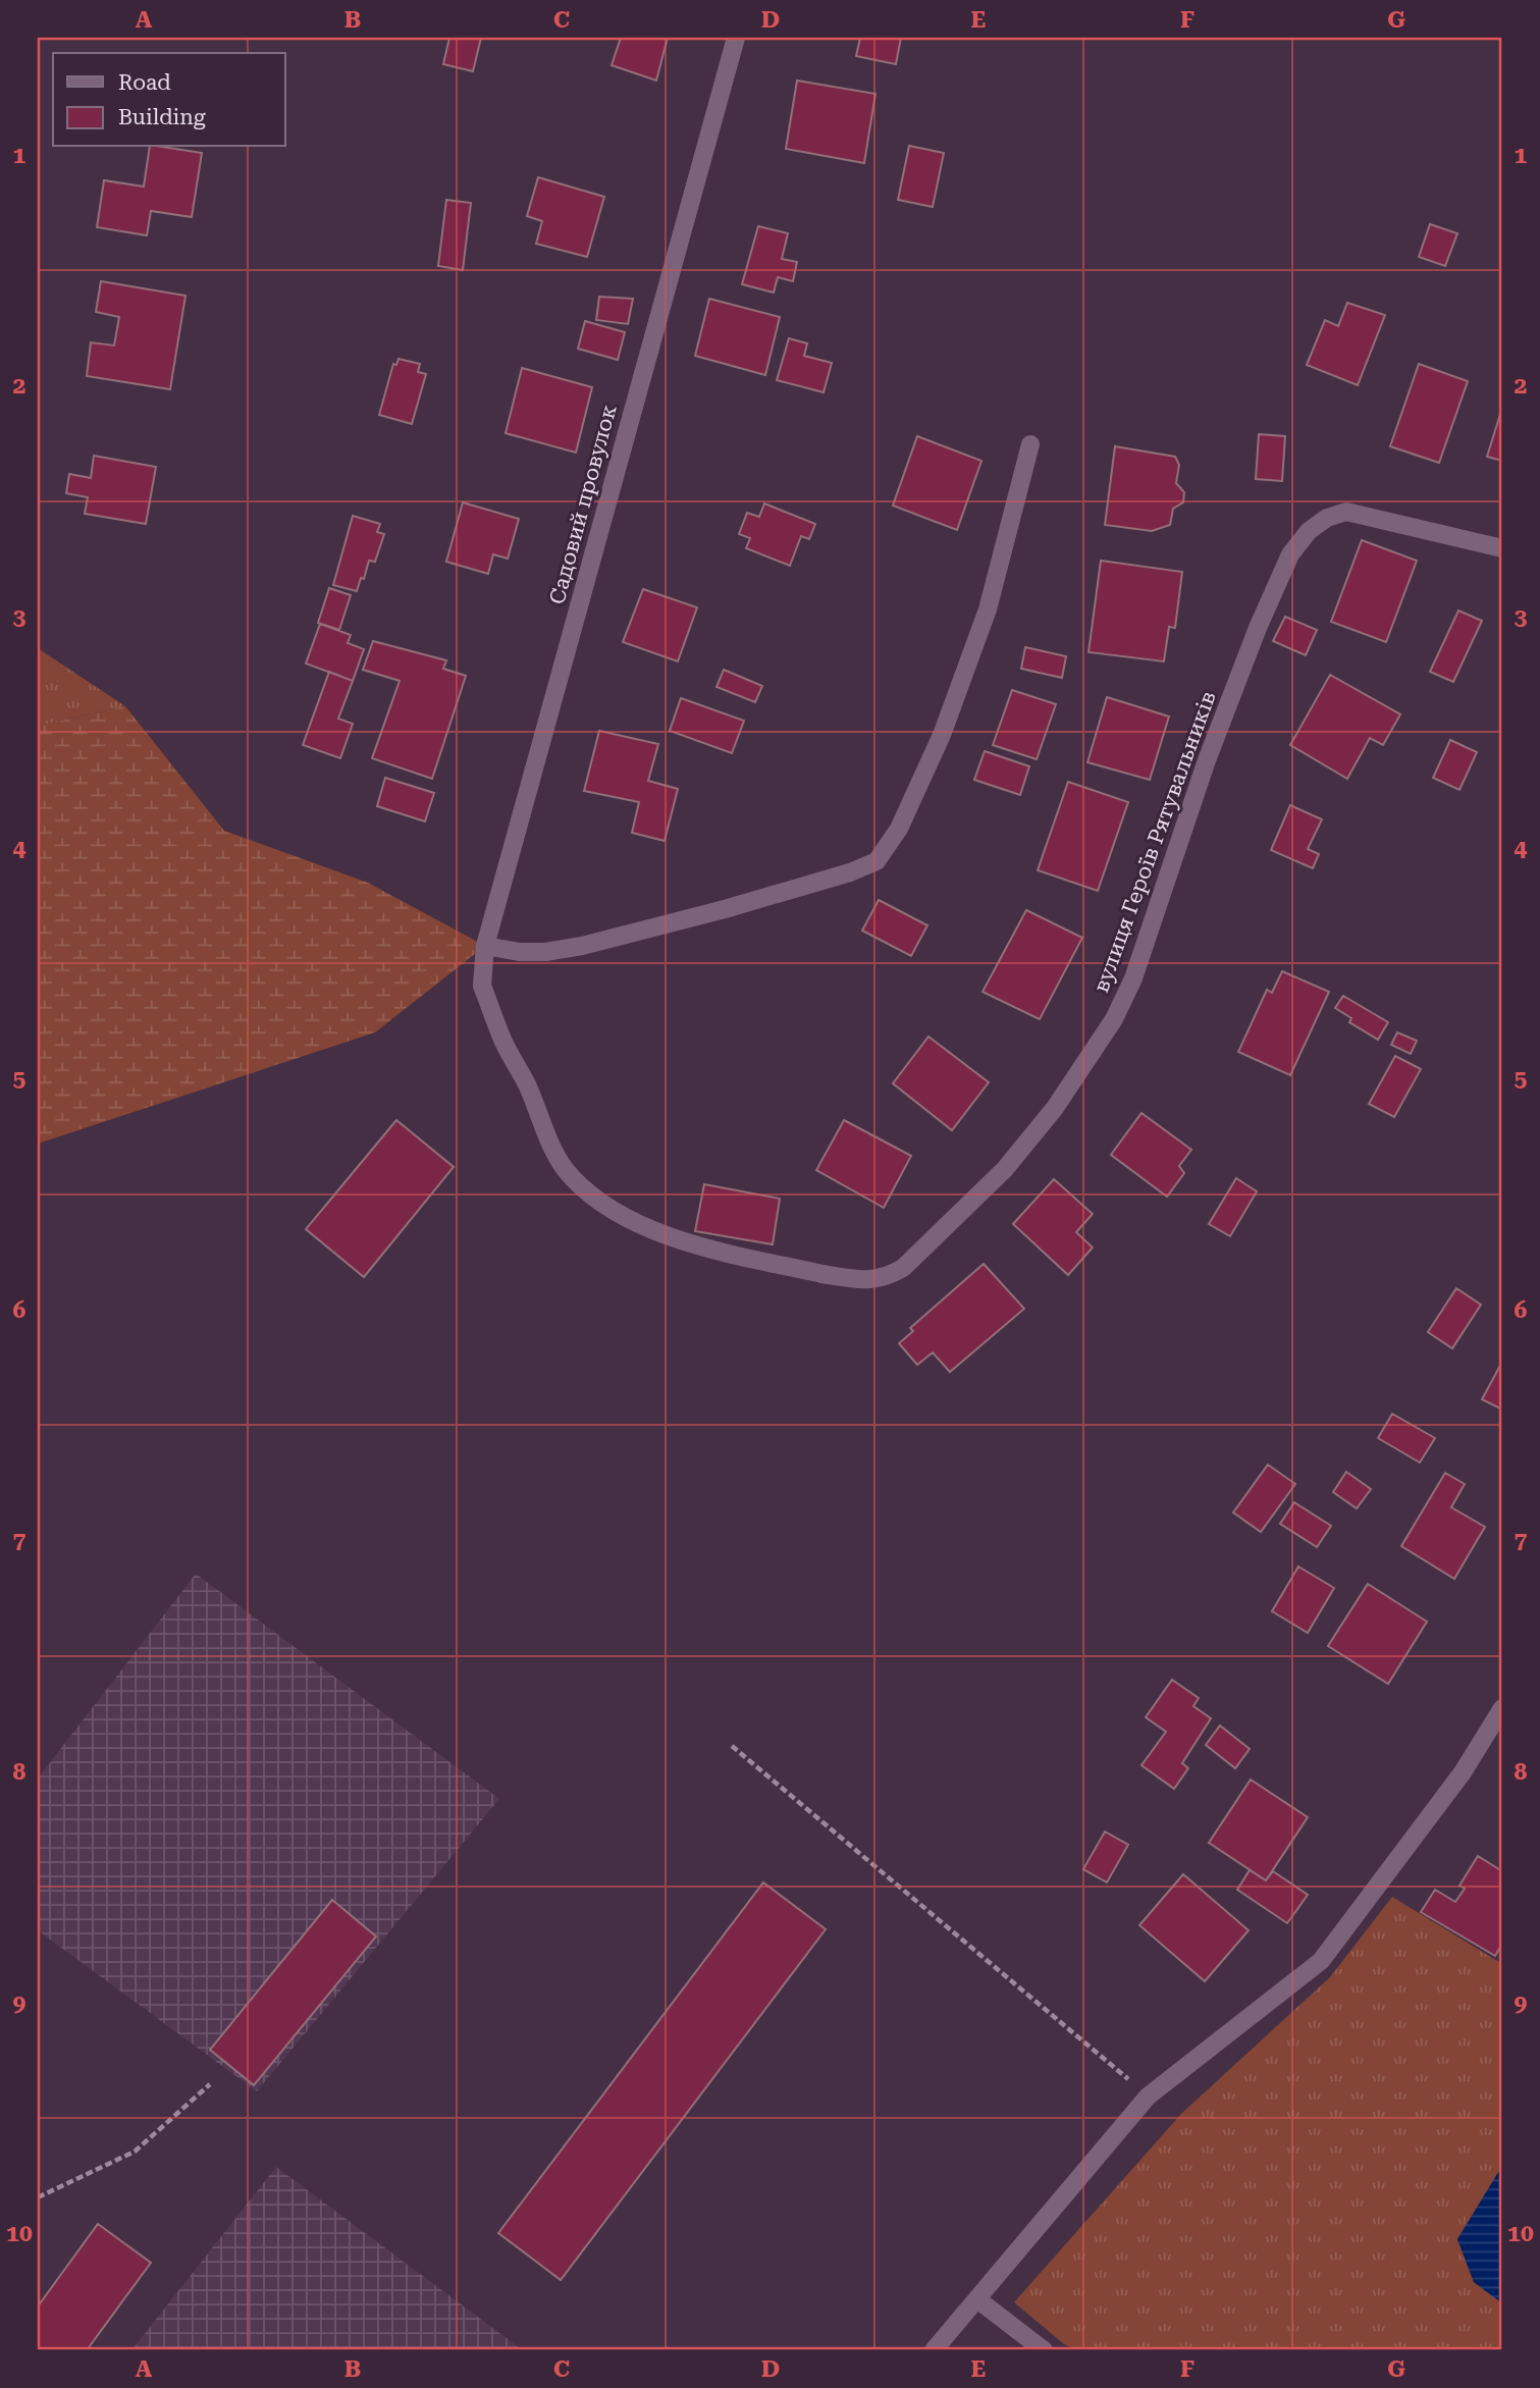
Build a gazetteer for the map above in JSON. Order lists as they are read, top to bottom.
{
  "streets": {
    "street": ["Садовий провулок", "вулиця Героїв Рятувальників"]
  },
  "crossings": [
    ["Садовий провулок", "вулиця Героїв Рятувальників"]
  ],
  "legend": ["Road", "Building"],
  "grid": {
    "columns": [
      "A",
      "B",
      "C",
      "D",
      "E",
      "F",
      "G"
    ],
    "rows": [
      "1",
      "2",
      "3",
      "4",
      "5",
      "6",
      "7",
      "8",
      "9",
      "10"
    ]
  }
}
